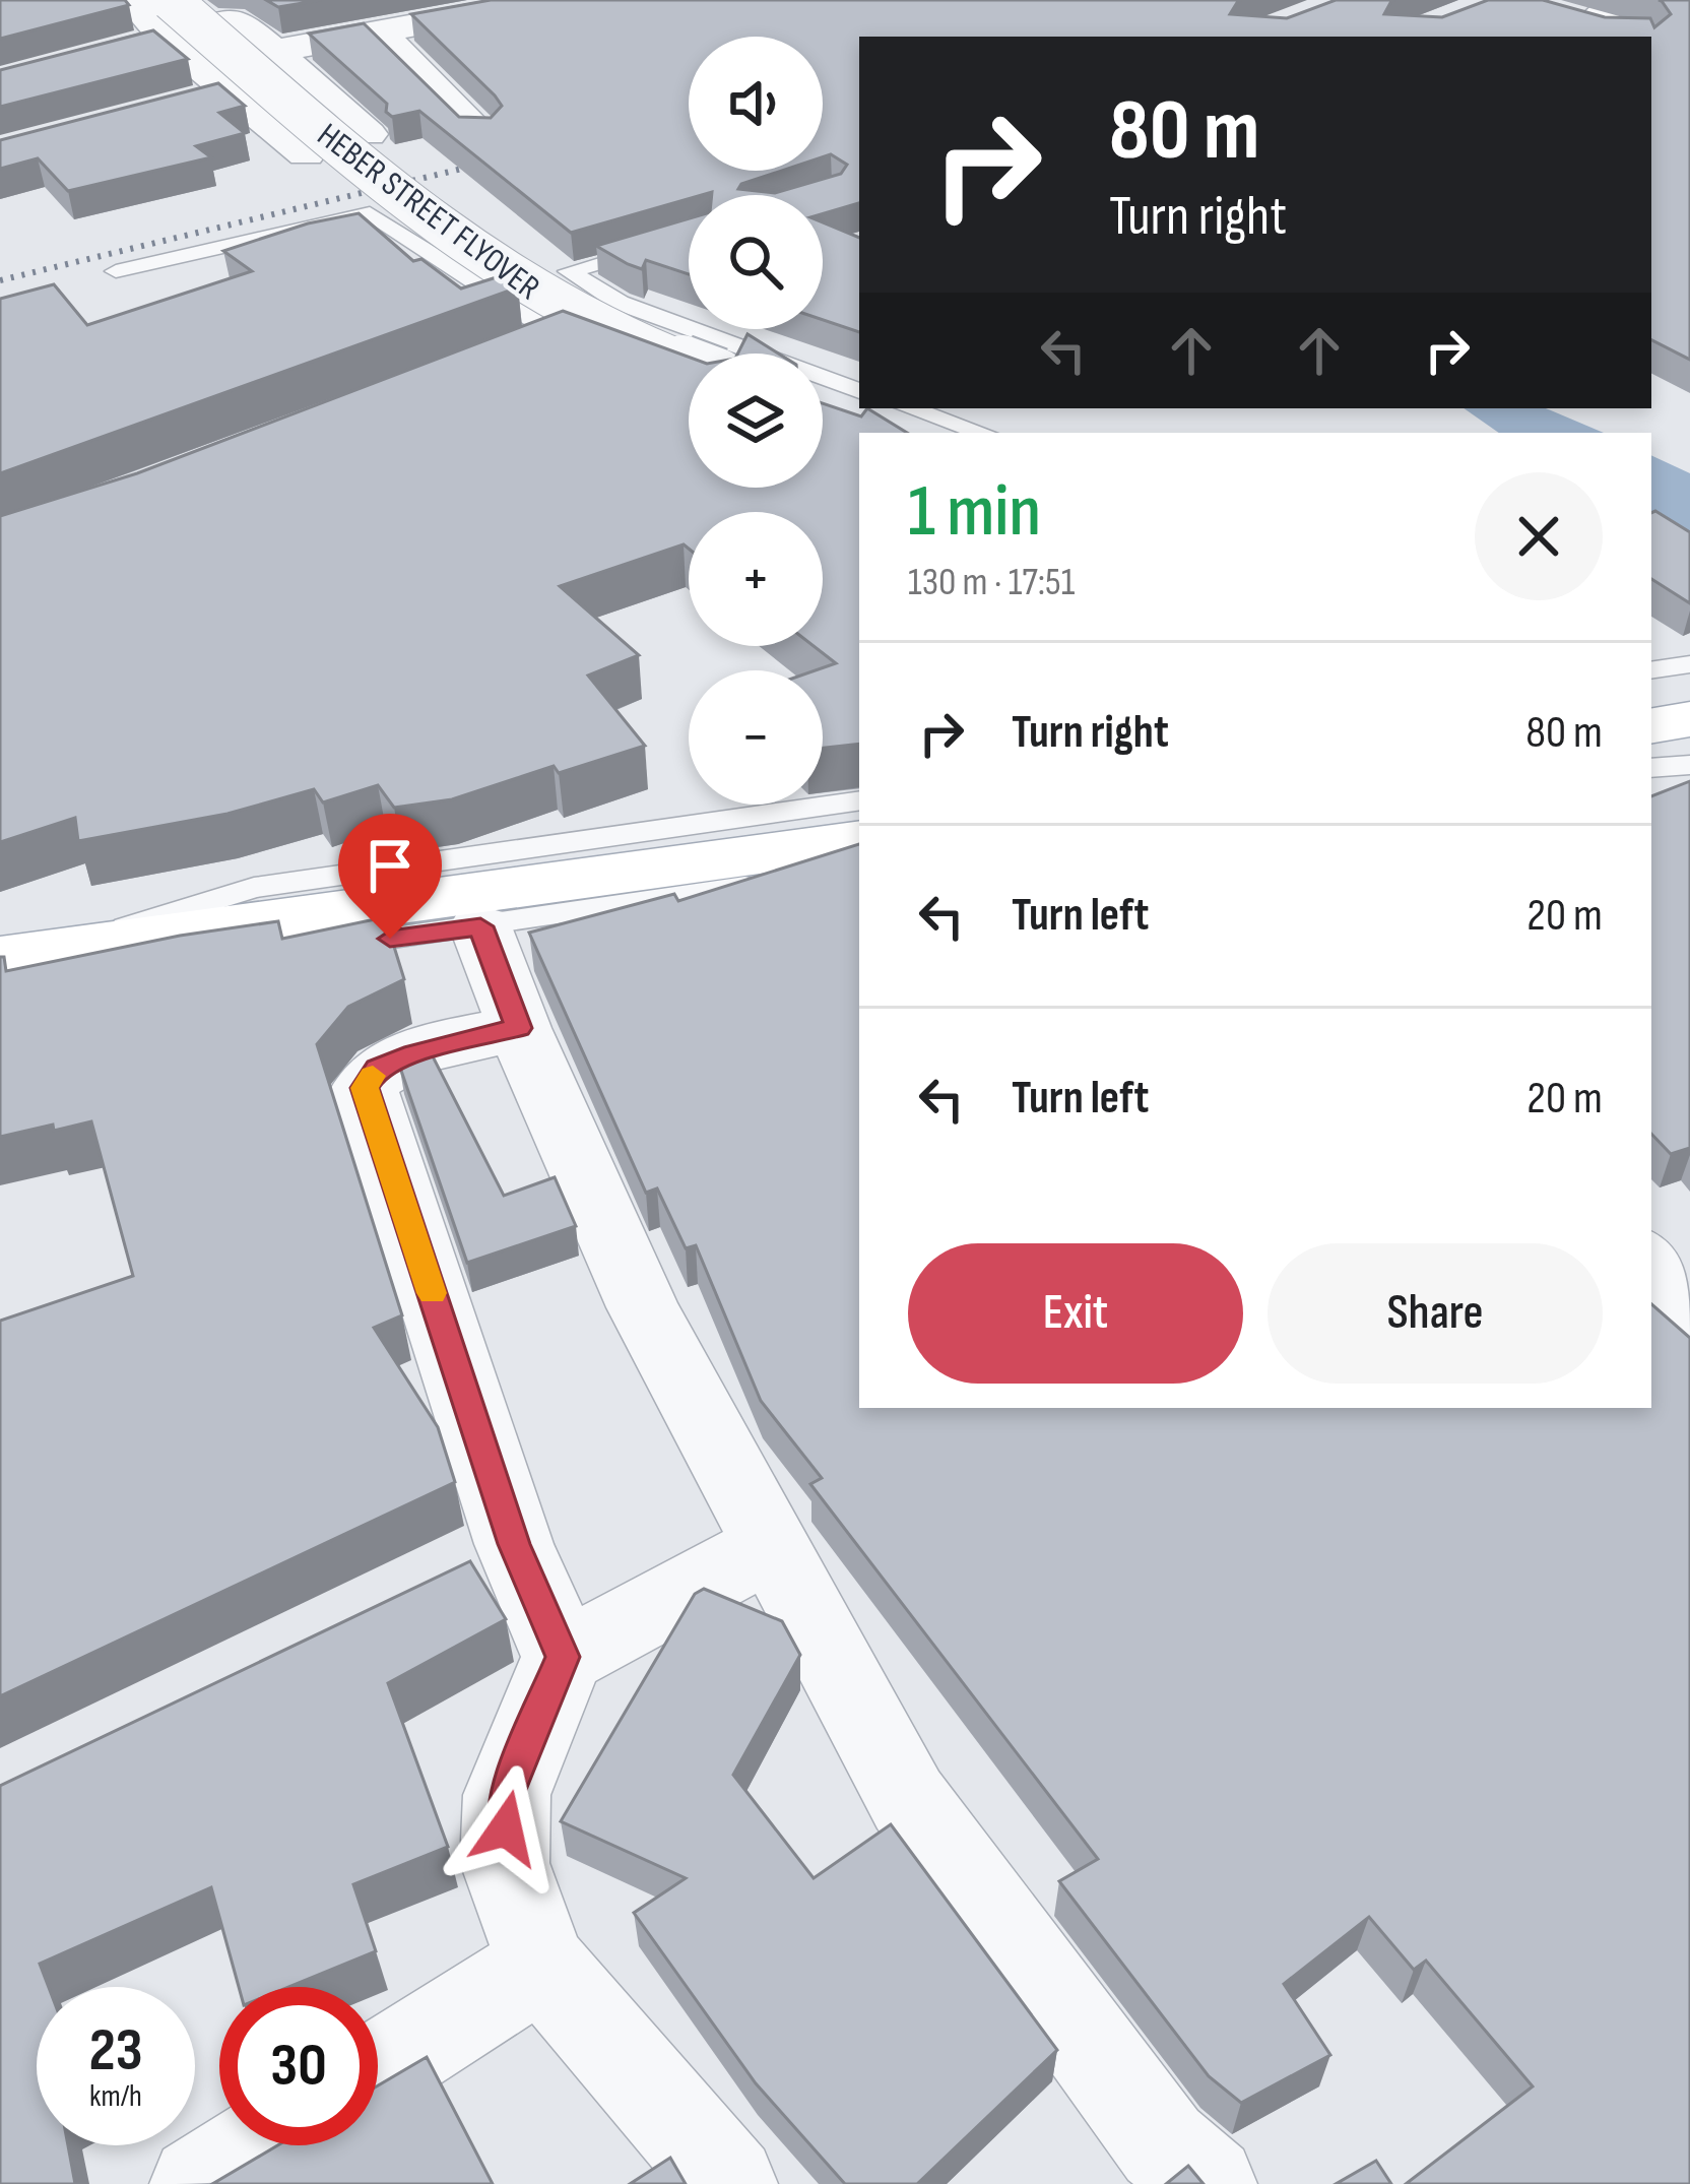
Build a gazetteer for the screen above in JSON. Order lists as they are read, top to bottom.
{
  "streets": {
    "street": ["HEBER STREET FLYOVER"]
  },
  "page": {
    "map_buttons": ["+", "−"],
    "turn": ["80 m", "Turn right"],
    "heading": ["1 min", "130 m · 17:51"],
    "list": [
      {
        "name": "Turn right",
        "value": "80 m"
      },
      {
        "name": "Turn left",
        "value": "20 m"
      },
      {
        "name": "Turn left",
        "value": "20 m"
      }
    ],
    "buttons": ["Exit", "Share"],
    "speed": "23 km/h",
    "limit": "30"
  }
}
